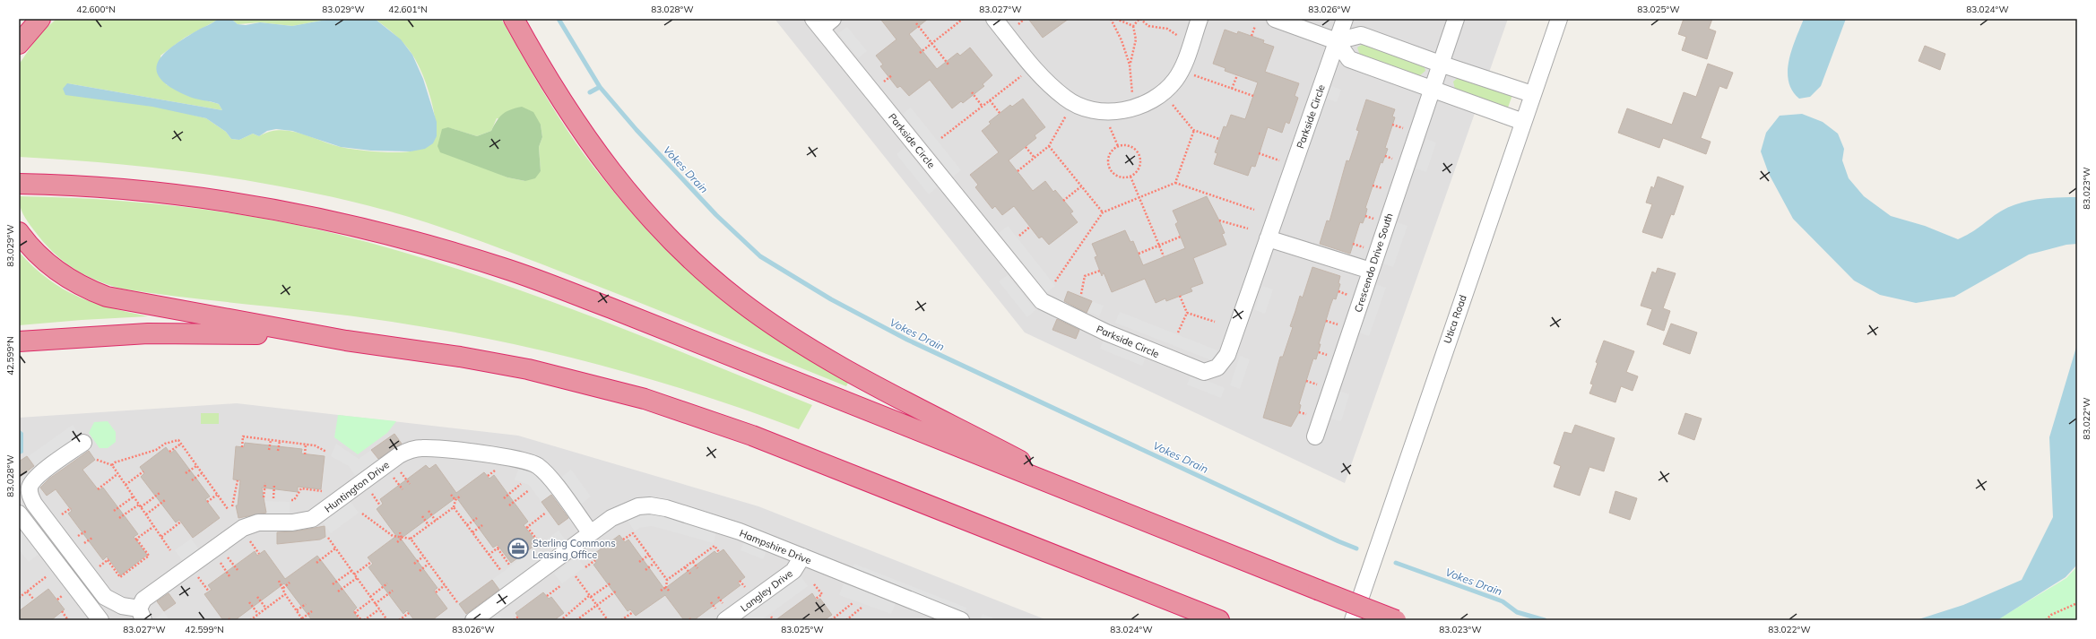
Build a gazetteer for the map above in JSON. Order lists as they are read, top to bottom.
{
  "streets": {
    "street": [
      "Parkside Circle",
      "Crescendo Drive South",
      "Utica Road",
      "Huntington Drive",
      "Hampshire Drive",
      "Langley Drive"
    ]
  },
  "crossings": [
    ["Huntington Drive", "Hampshire Drive"],
    ["Hampshire Drive", "Langley Drive"]
  ],
  "water": ["Vokes Drain"],
  "places": {
    "office": ["Sterling Commons Leasing Office"]
  },
  "coordinates": [
    "42.600°N",
    "83.029°W",
    "42.601°N",
    "83.028°W",
    "83.027°W",
    "83.026°W",
    "83.025°W",
    "83.024°W",
    "83.023°W",
    "42.599°N",
    "83.022°W"
  ]
}
